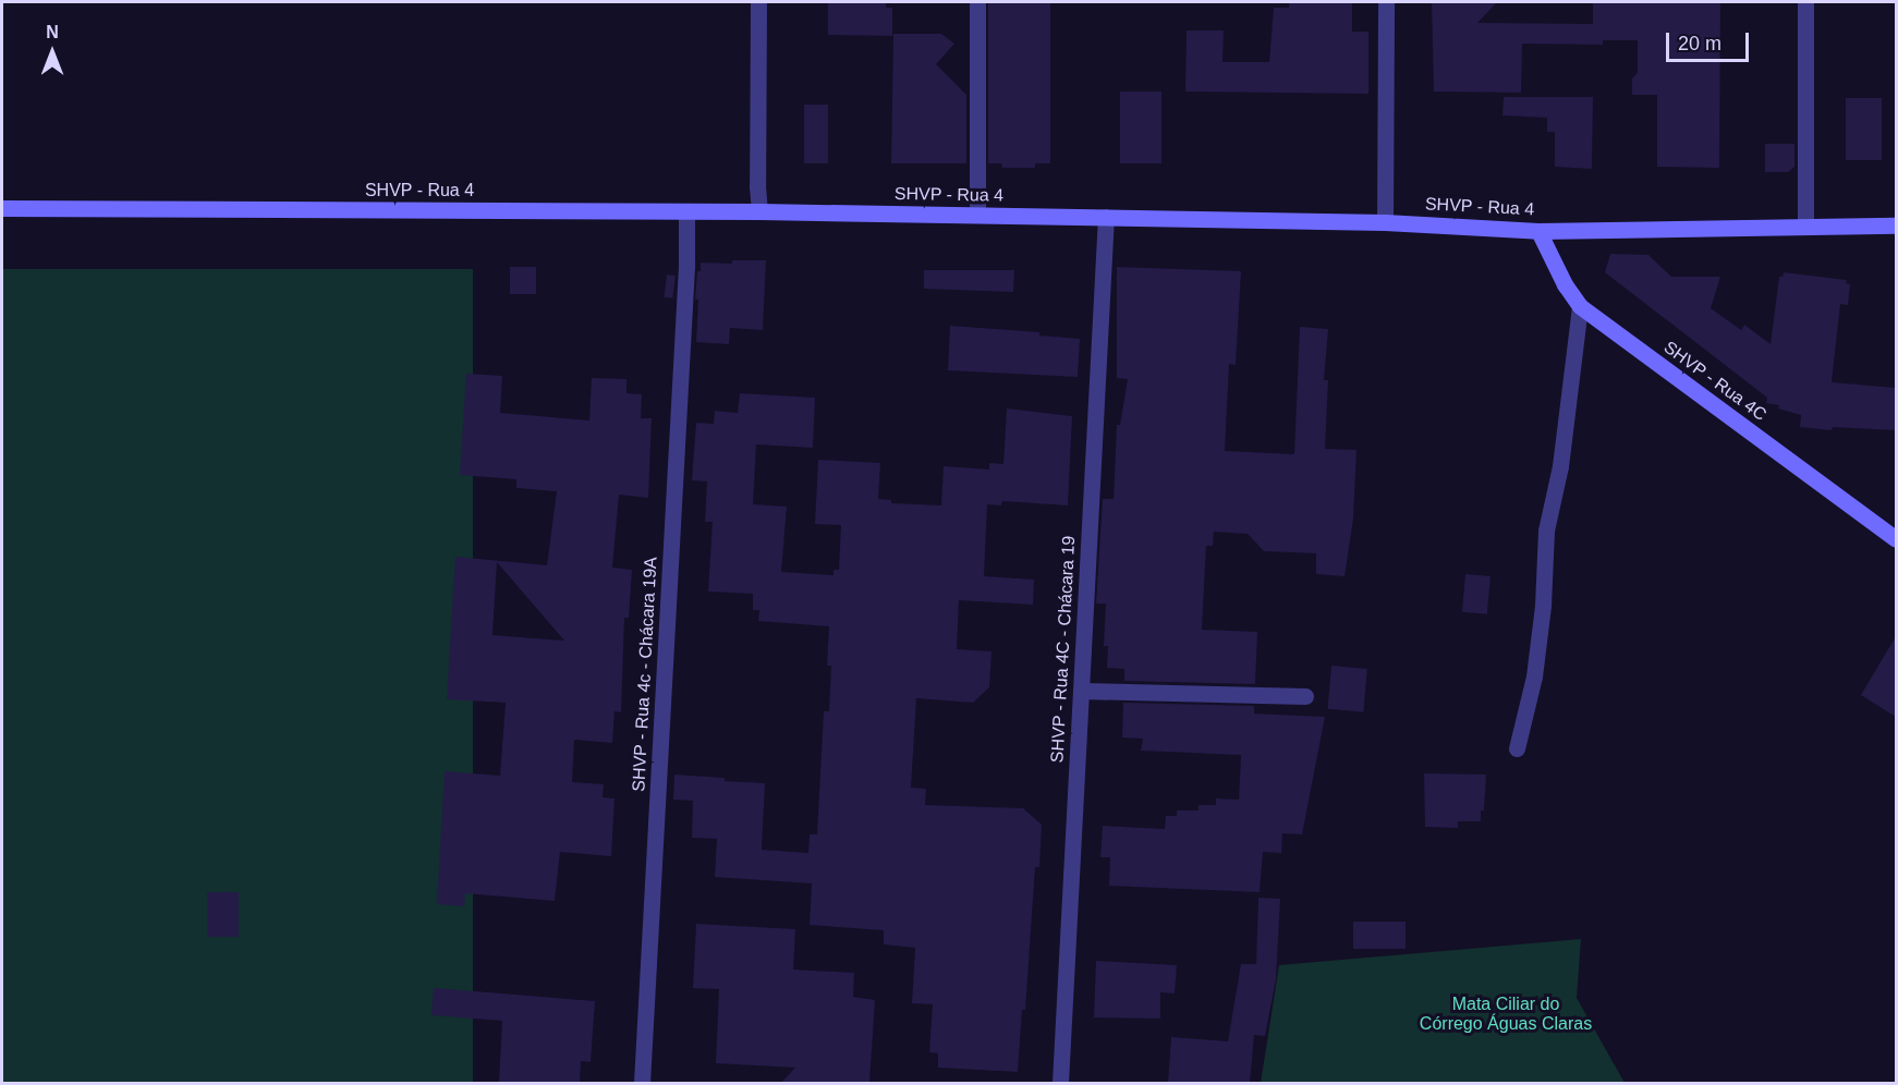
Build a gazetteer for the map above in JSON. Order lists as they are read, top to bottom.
{
  "streets": {
    "street": [
      "SHVP - Rua 4",
      "SHVP - Rua 4C",
      "SHVP - Rua 4C - Chácara 19",
      "SHVP - Rua 4c - Chácara 19A"
    ]
  },
  "crossings": [
    ["SHVP - Rua 4", "SHVP - Rua 4C"],
    ["SHVP - Rua 4", "SHVP - Rua 4C - Chácara 19"],
    ["SHVP - Rua 4", "SHVP - Rua 4c - Chácara 19A"]
  ],
  "parks": ["Mata Ciliar do Córrego Águas Claras"],
  "scale_bar": "20 m",
  "north": "top"
}
